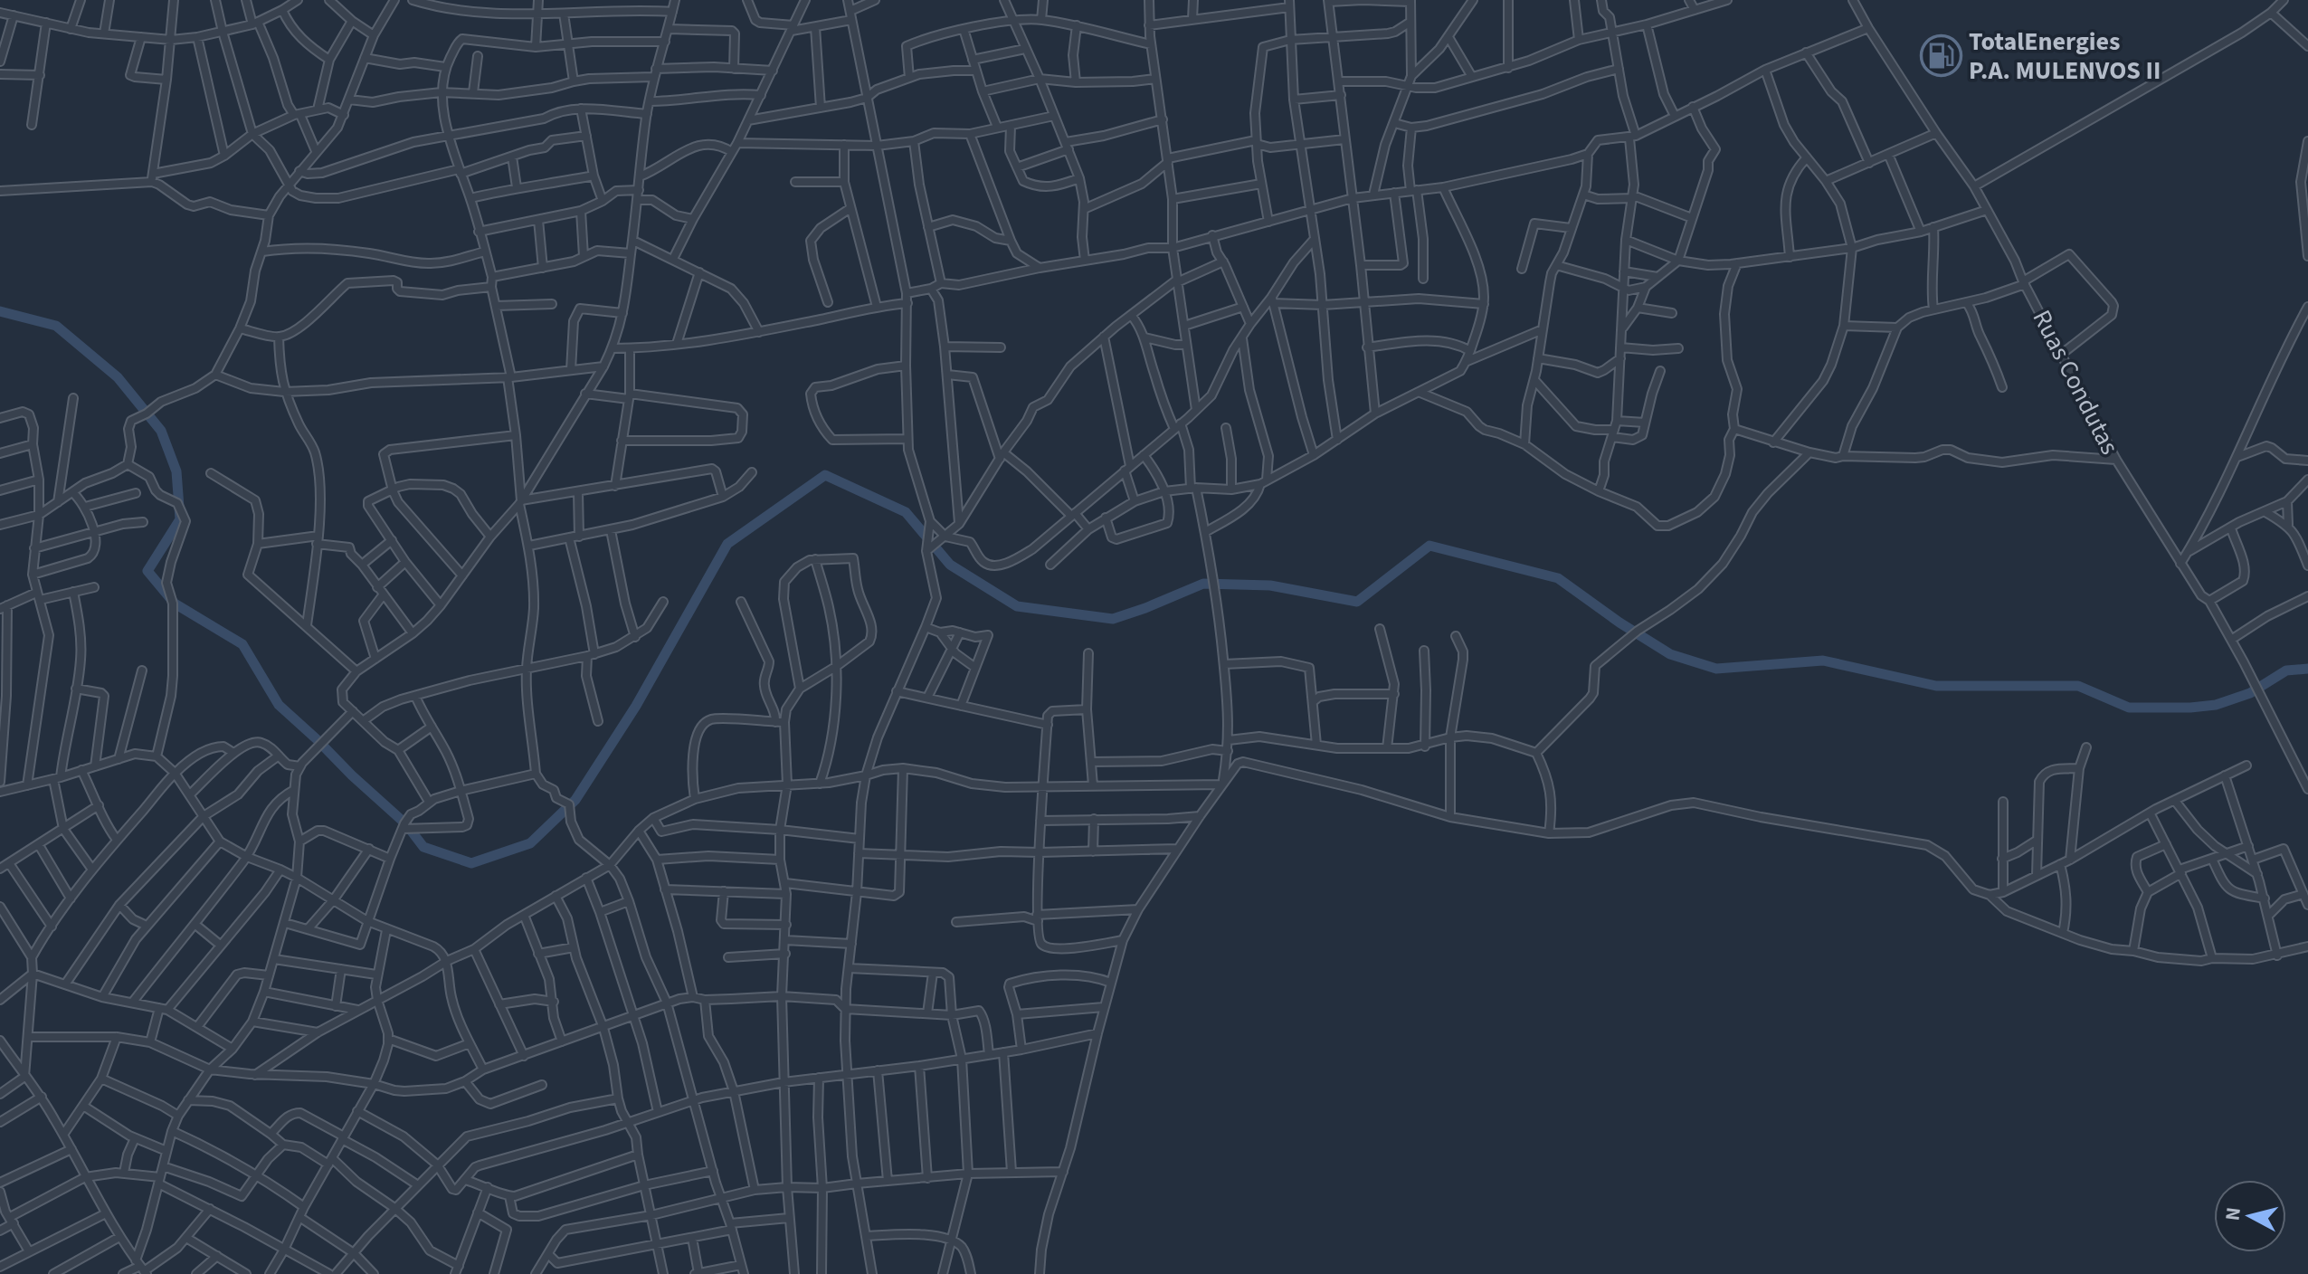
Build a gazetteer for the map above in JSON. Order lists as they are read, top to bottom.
{
  "streets": {
    "street": ["Ruas Condutas"]
  },
  "places": {
    "fuel station": ["TotalEnergies P.A. MULENVOS II"]
  },
  "north": "left"
}
